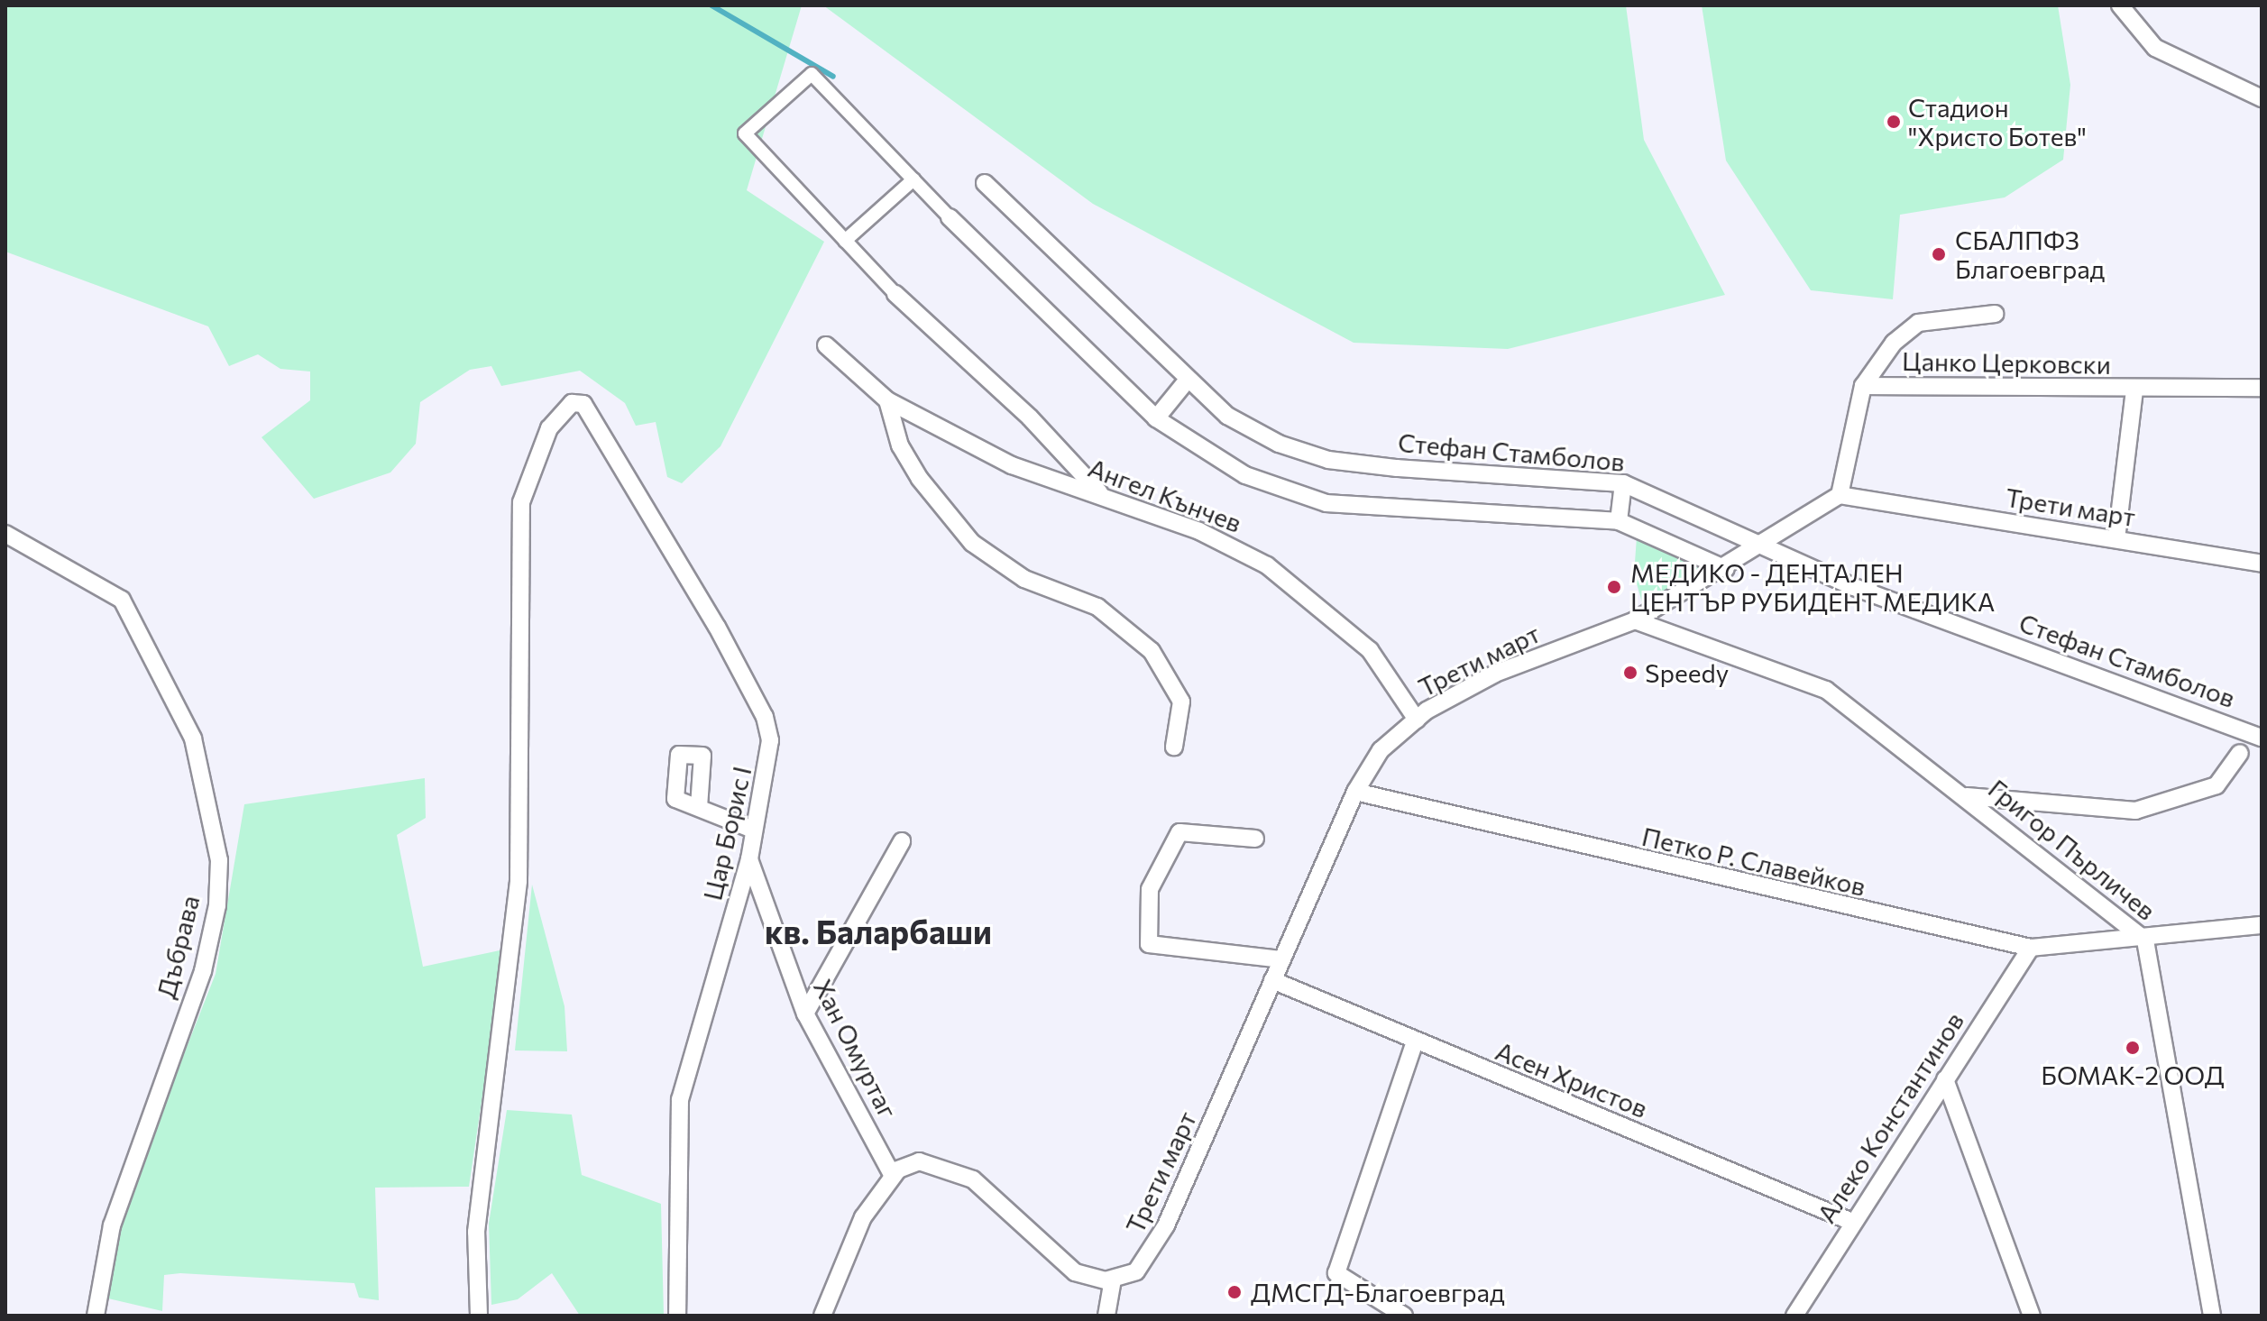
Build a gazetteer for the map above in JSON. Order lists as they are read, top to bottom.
{
  "streets": {
    "street": [
      "Цанко Церковски",
      "Стефан Стамболов",
      "Ангел Кънчев",
      "Трети март",
      "Цар Борис I",
      "Григор Пърличев",
      "Петко Р. Славейков",
      "Дъбрава",
      "Хан Омуртаг",
      "Асен Христов",
      "Алеко Константинов"
    ]
  },
  "crossings": [
    ["Стефан Стамболов", "Трети март"],
    ["Ангел Кънчев", "Трети март"],
    ["Трети март", "Григор Пърличев"],
    ["Трети март", "Петко Р. Славейков"],
    ["Трети март", "Асен Христов"],
    ["Цар Борис I", "Хан Омуртаг"],
    ["Григор Пърличев", "Петко Р. Славейков"],
    ["Петко Р. Славейков", "Алеко Константинов"],
    ["Асен Христов", "Алеко Константинов"]
  ],
  "districts": ["кв. Баларбаши"],
  "places": [
    "Стадион \"Христо Ботев\"",
    "СБАЛПФЗ Благоевград",
    "МЕДИКО - ДЕНТАЛЕН ЦЕНТЪР РУБИДЕНТ МЕДИКА",
    "Speedy",
    "БОМАК-2 ООД",
    "ДМСГД-Благоевград"
  ]
}
